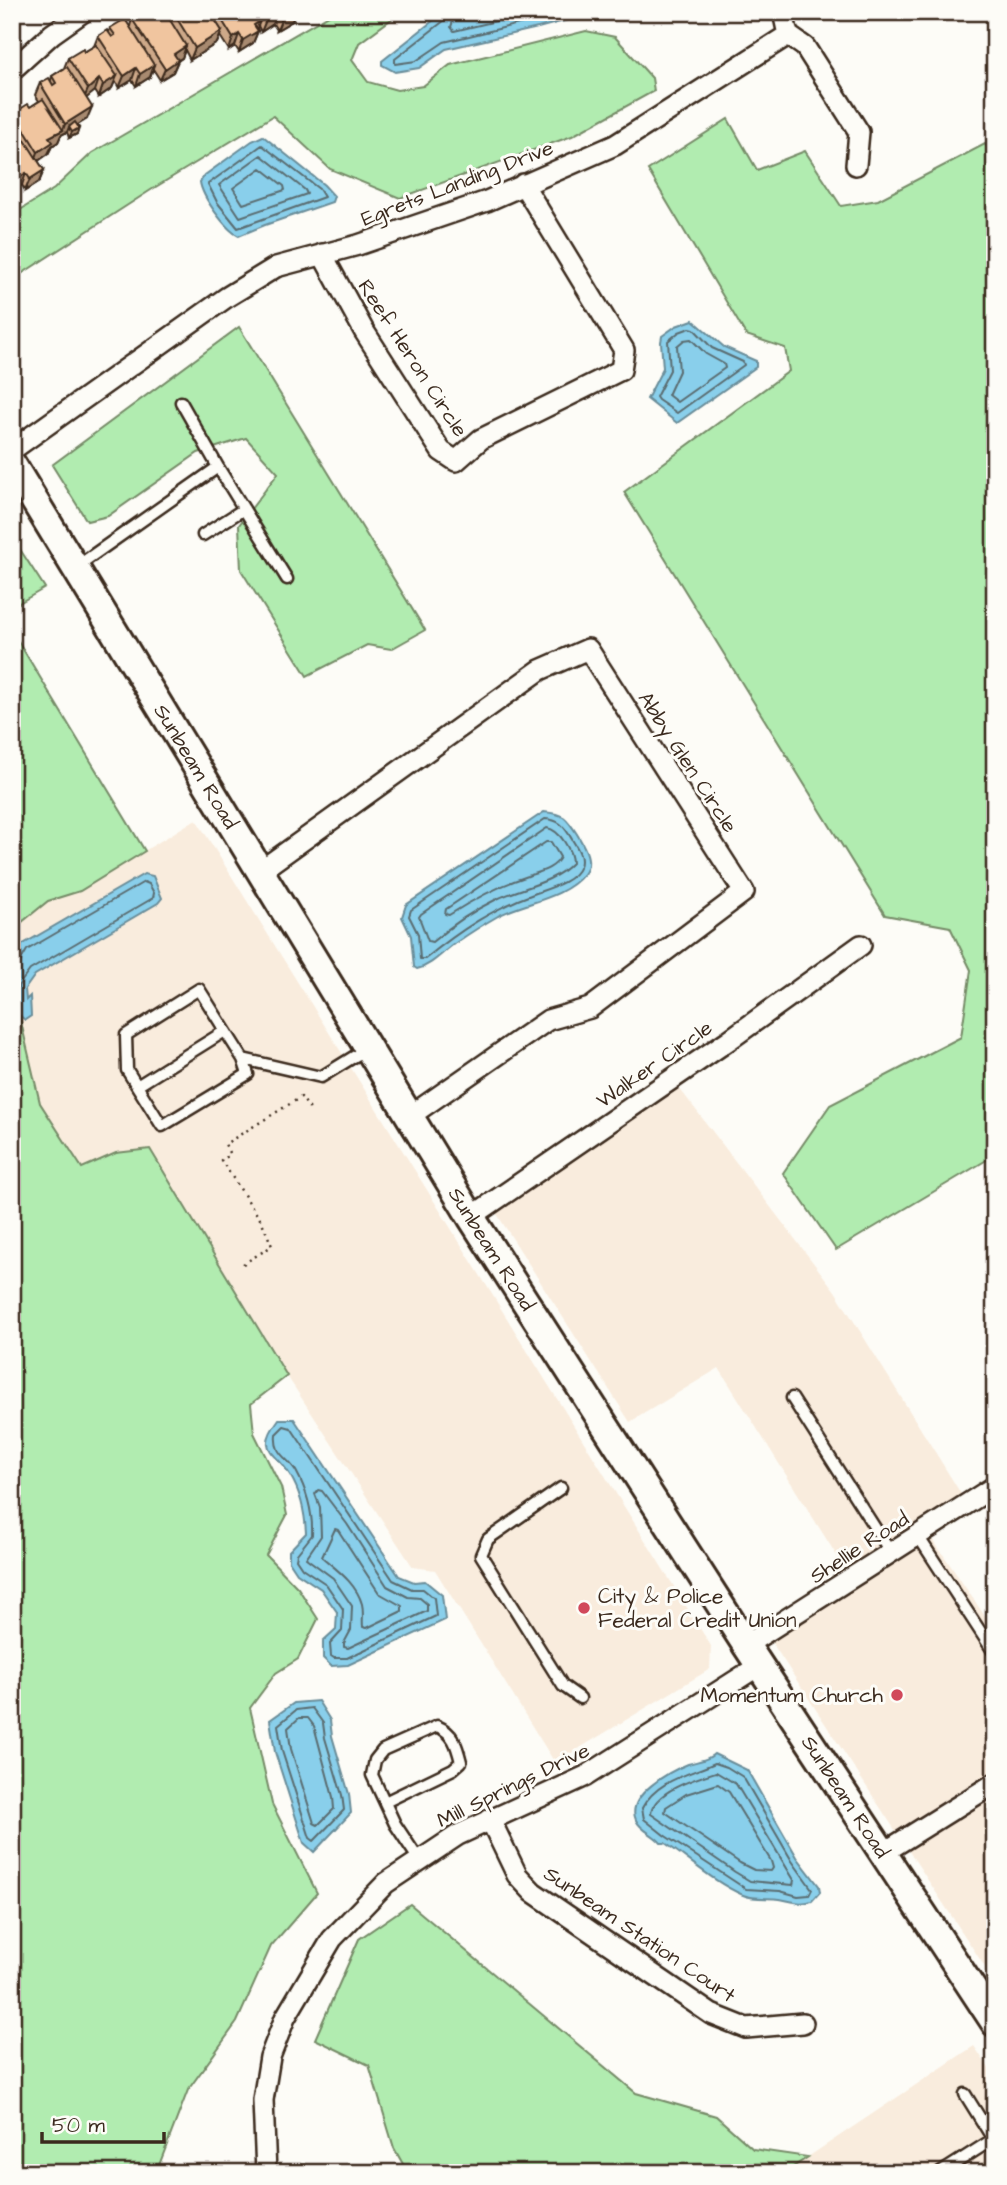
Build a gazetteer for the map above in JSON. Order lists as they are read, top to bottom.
{
  "streets": {
    "street": [
      "Egrets Landing Drive",
      "Reef Heron Circle",
      "Abby Glen Circle",
      "Sunbeam Road",
      "Walker Circle",
      "Shellie Road",
      "Mill Springs Drive",
      "Sunbeam Station Court"
    ]
  },
  "crossings": [
    ["Egrets Landing Drive", "Reef Heron Circle"],
    ["Abby Glen Circle", "Sunbeam Road"],
    ["Sunbeam Road", "Walker Circle"],
    ["Sunbeam Road", "Shellie Road"],
    ["Sunbeam Road", "Mill Springs Drive"],
    ["Shellie Road", "Mill Springs Drive"],
    ["Mill Springs Drive", "Sunbeam Station Court"]
  ],
  "places": ["City & Police Federal Credit Union", "Momentum Church"],
  "scale_bar": "50 m"
}
